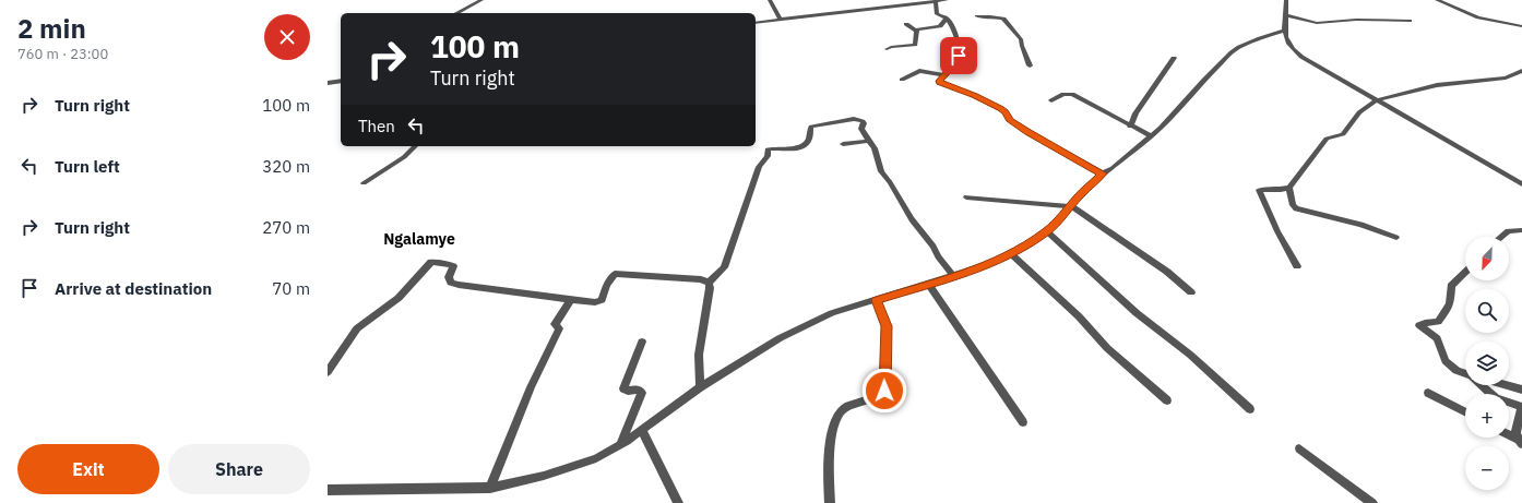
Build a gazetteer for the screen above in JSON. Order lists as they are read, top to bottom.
{
  "districts": ["Ngalamye"],
  "north": "bottom left",
  "page": {
    "heading": ["2 min", "760 m · 23:00"],
    "turn": ["100 m", "Turn right"],
    "list": [
      {
        "name": "Turn right",
        "value": "100 m"
      },
      {
        "name": "Turn left",
        "value": "320 m"
      },
      {
        "name": "Turn right",
        "value": "270 m"
      },
      {
        "name": "Arrive at destination",
        "value": "70 m"
      }
    ],
    "then": "Then",
    "map_buttons": ["+", "−"],
    "buttons": ["Exit", "Share"]
  }
}
